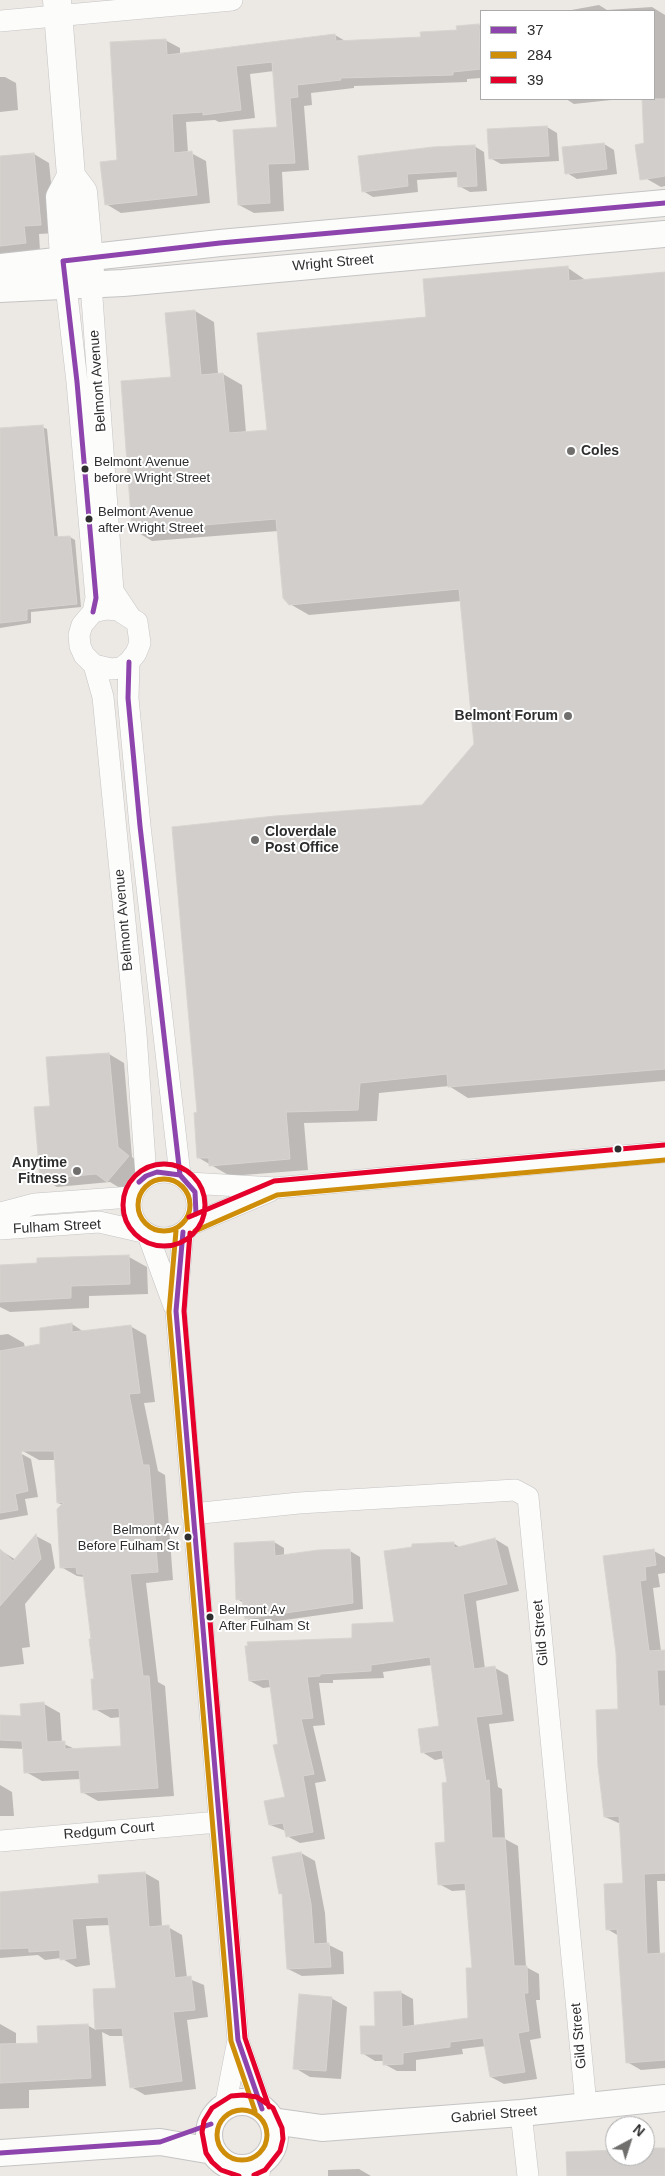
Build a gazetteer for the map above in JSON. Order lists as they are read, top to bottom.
{
  "streets": {
    "main road": ["Belmont Avenue"],
    "street": [
      "Wright Street",
      "Fulham Street",
      "Gild Street",
      "Redgum Court",
      "Gabriel Street"
    ]
  },
  "crossings": [
    ["Wright Street", "Belmont Avenue"],
    ["Belmont Avenue", "Fulham Street"],
    ["Belmont Avenue", "Gild Street"],
    ["Belmont Avenue", "Redgum Court"],
    ["Belmont Avenue", "Gabriel Street"],
    ["Gild Street", "Gabriel Street"]
  ],
  "places": [
    "Coles",
    "Belmont Avenue before Wright Street",
    "Belmont Avenue after Wright Street",
    "Belmont Forum",
    "Cloverdale Post Office",
    "Anytime Fitness",
    "Belmont Av Before Fulham St",
    "Belmont Av After Fulham St"
  ],
  "lines": ["transit line 37", "transit line 39", "transit line 284"],
  "legend": ["37", "284", "39"],
  "north": "top right"
}
